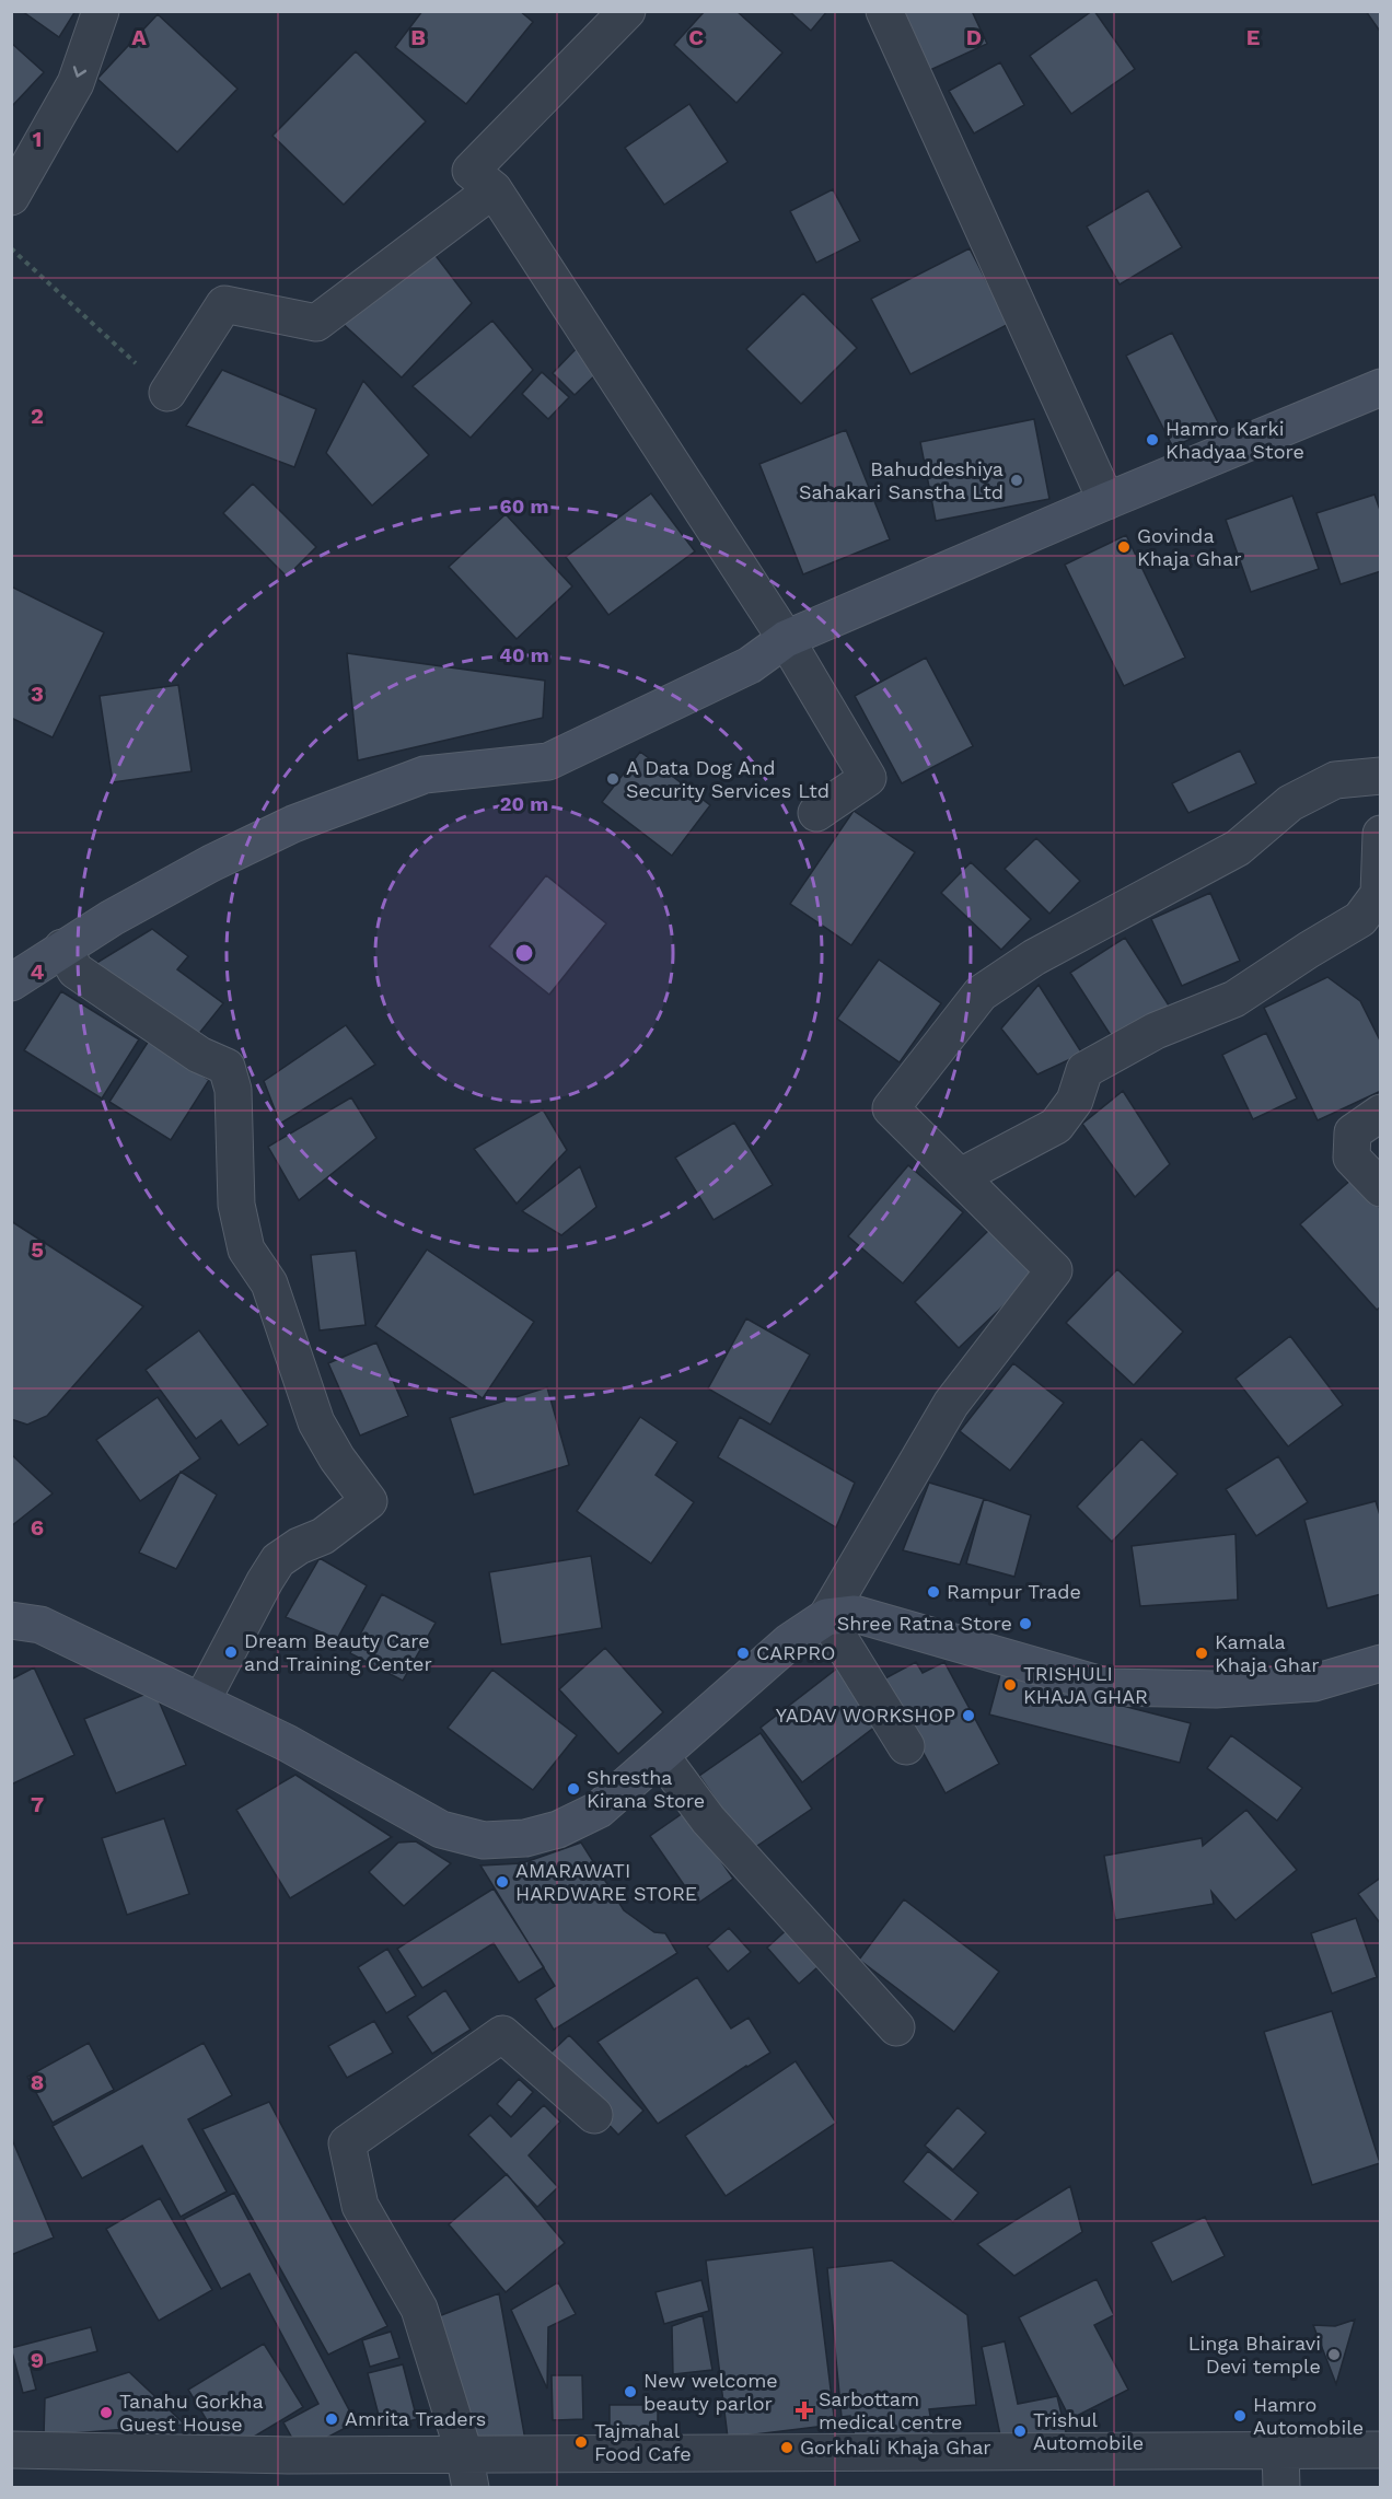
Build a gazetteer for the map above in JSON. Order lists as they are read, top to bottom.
{
  "places": {
    "other": [
      "Hamro Karki Khadyaa Store",
      "Bahuddeshiya Sahakari Sanstha Ltd",
      "Govinda Khaja Ghar",
      "A Data Dog And Security Services Ltd",
      "Rampur Trade",
      "Shree Ratna Store",
      "Dream Beauty Care and Training Center",
      "CARPRO",
      "Kamala Khaja Ghar",
      "TRISHULI KHAJA GHAR",
      "YADAV WORKSHOP",
      "Shrestha Kirana Store",
      "AMARAWATI HARDWARE STORE",
      "Linga Bhairavi Devi temple",
      "New welcome beauty parlor",
      "Tanahu Gorkha Guest House",
      "Hamro Automobile",
      "Amrita Traders",
      "Trishul Automobile",
      "Tajmahal Food Cafe",
      "Gorkhali Khaja Ghar"
    ],
    "health": ["Sarbottam medical centre"]
  },
  "grid": {
    "columns": [
      "A",
      "B",
      "C",
      "D",
      "E"
    ],
    "rows": [
      "1",
      "2",
      "3",
      "4",
      "5",
      "6",
      "7",
      "8",
      "9"
    ]
  },
  "rings": ["60 m", "40 m", "20 m"]
}
